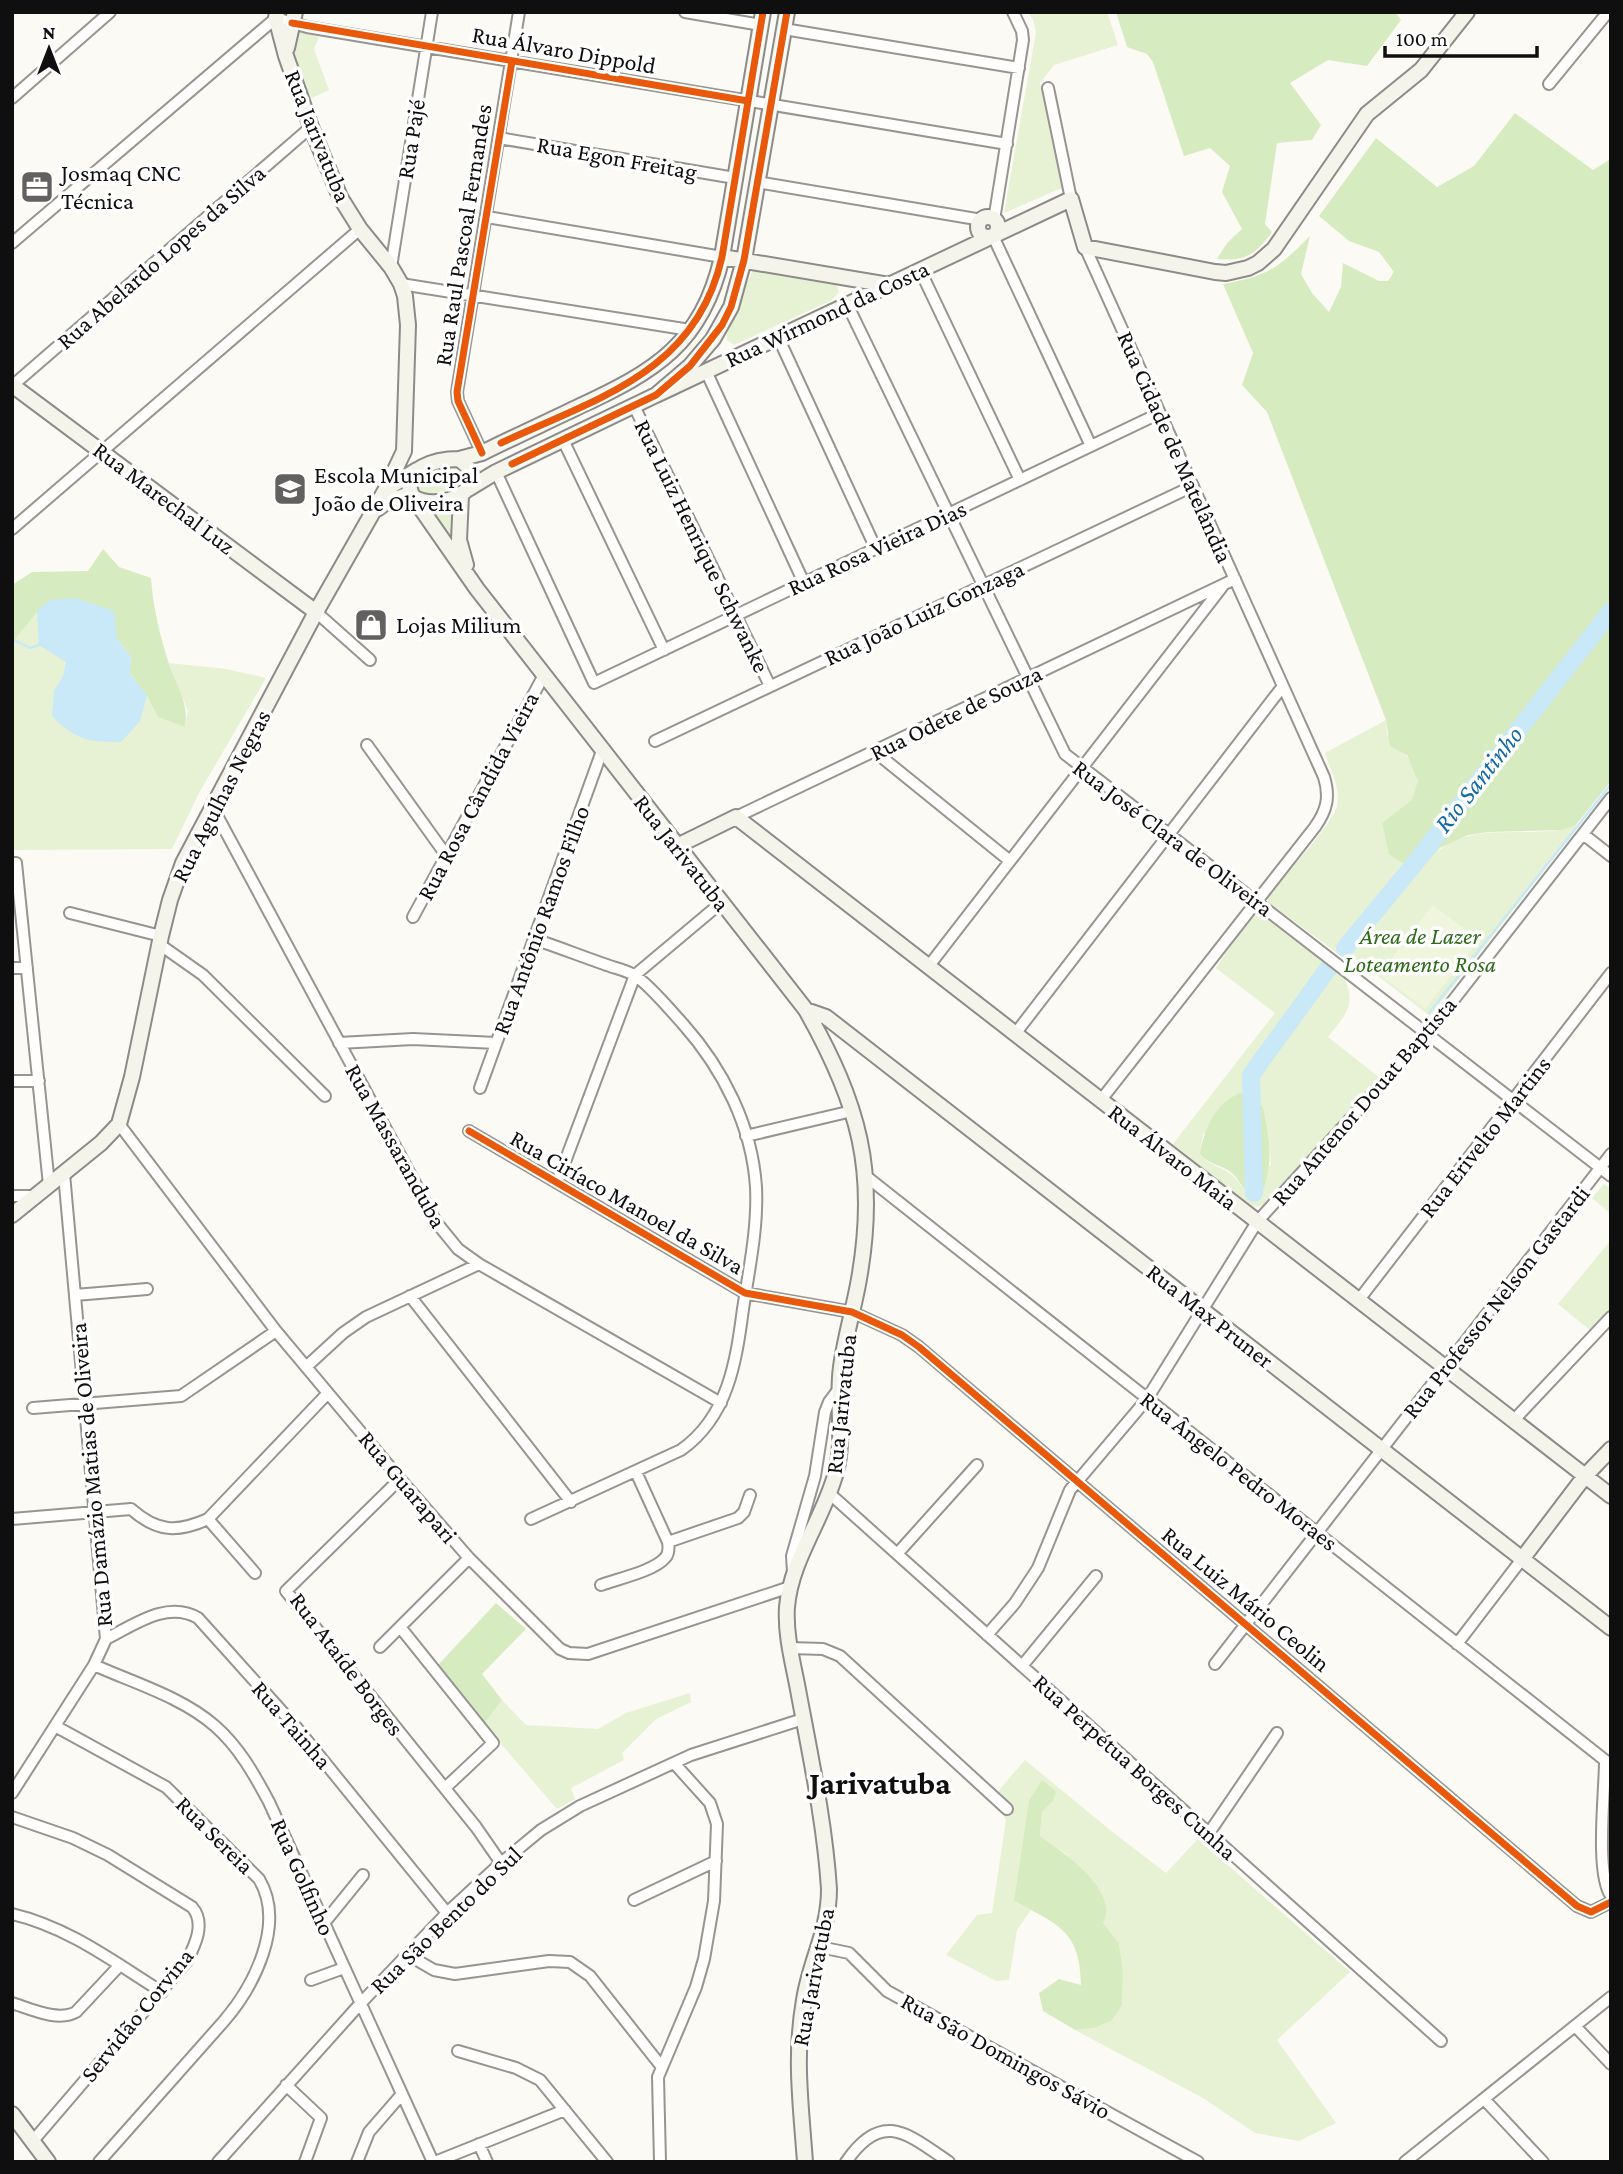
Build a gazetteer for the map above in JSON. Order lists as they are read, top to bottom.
{
  "streets": {
    "street": [
      "Rua Álvaro Dippold",
      "Rua Jarivatuba",
      "Rua Pajé",
      "Rua Egon Freitag",
      "Rua Raul Pascoal Fernandes",
      "Rua Abelardo Lopes da Silva",
      "Rua Wirmond da Costa",
      "Rua Cidade de Matelândia",
      "Rua Marechal Luz",
      "Rua Luiz Henrique Schwanke",
      "Rua Rosa Vieira Dias",
      "Rua João Luiz Gonzaga",
      "Rua Odete de Souza",
      "Rua Agulhas Negras",
      "Rua Rosa Cândida Vieira",
      "Rua José Clara de Oliveira",
      "Rua Antônio Ramos Filho",
      "Rua Antenor Douat Baptista",
      "Rua Erivelto Martins",
      "Rua Massaranduba",
      "Rua Álvaro Maia",
      "Rua Ciríaco Manoel da Silva",
      "Rua Professor Nelson Gastardi",
      "Rua Max Pruner",
      "Rua Ângelo Pedro Moraes",
      "Rua Damázio Matias de Oliveira",
      "Rua Guarapari",
      "Rua Luiz Mário Ceolin",
      "Rua Ataíde Borges",
      "Rua Tainha",
      "Rua Perpétua Borges Cunha",
      "Rua Sereia",
      "Rua Golfinho",
      "Rua São Bento do Sul",
      "Servidão Corvina",
      "Rua São Domingos Sávio"
    ]
  },
  "crossings": [
    ["Rua Álvaro Dippold", "Rua Jarivatuba"],
    ["Rua Álvaro Dippold", "Rua Pajé"],
    ["Rua Álvaro Dippold", "Rua Raul Pascoal Fernandes"],
    ["Rua Jarivatuba", "Rua Pajé"],
    ["Rua Jarivatuba", "Rua Abelardo Lopes da Silva"],
    ["Rua Jarivatuba", "Rua Odete de Souza"],
    ["Rua Jarivatuba", "Rua Agulhas Negras"],
    ["Rua Jarivatuba", "Rua Rosa Cândida Vieira"],
    ["Rua Jarivatuba", "Rua Antônio Ramos Filho"],
    ["Rua Jarivatuba", "Rua Ciríaco Manoel da Silva"],
    ["Rua Jarivatuba", "Rua Max Pruner"],
    ["Rua Jarivatuba", "Rua Ângelo Pedro Moraes"],
    ["Rua Jarivatuba", "Rua Guarapari"],
    ["Rua Jarivatuba", "Rua Luiz Mário Ceolin"],
    ["Rua Jarivatuba", "Rua Perpétua Borges Cunha"],
    ["Rua Jarivatuba", "Rua São Bento do Sul"],
    ["Rua Jarivatuba", "Rua São Domingos Sávio"],
    ["Rua Egon Freitag", "Rua Raul Pascoal Fernandes"],
    ["Rua Abelardo Lopes da Silva", "Rua Marechal Luz"],
    ["Rua Wirmond da Costa", "Rua Cidade de Matelândia"],
    ["Rua Wirmond da Costa", "Rua José Clara de Oliveira"],
    ["Rua Cidade de Matelândia", "Rua Rosa Vieira Dias"],
    ["Rua Cidade de Matelândia", "Rua João Luiz Gonzaga"],
    ["Rua Cidade de Matelândia", "Rua Odete de Souza"],
    ["Rua Cidade de Matelândia", "Rua José Clara de Oliveira"],
    ["Rua Marechal Luz", "Rua Agulhas Negras"],
    ["Rua Luiz Henrique Schwanke", "Rua Rosa Vieira Dias"],
    ["Rua Luiz Henrique Schwanke", "Rua João Luiz Gonzaga"],
    ["Rua Rosa Vieira Dias", "Rua José Clara de Oliveira"],
    ["Rua João Luiz Gonzaga", "Rua José Clara de Oliveira"],
    ["Rua Odete de Souza", "Rua José Clara de Oliveira"],
    ["Rua Odete de Souza", "Rua Álvaro Maia"],
    ["Rua Agulhas Negras", "Rua Massaranduba"],
    ["Rua Agulhas Negras", "Rua Damázio Matias de Oliveira"],
    ["Rua Agulhas Negras", "Rua Guarapari"],
    ["Rua José Clara de Oliveira", "Rua Antenor Douat Baptista"],
    ["Rua José Clara de Oliveira", "Rua Erivelto Martins"],
    ["Rua José Clara de Oliveira", "Rua Professor Nelson Gastardi"],
    ["Rua Antenor Douat Baptista", "Rua Álvaro Maia"],
    ["Rua Antenor Douat Baptista", "Rua Max Pruner"],
    ["Rua Antenor Douat Baptista", "Rua Ângelo Pedro Moraes"],
    ["Rua Antenor Douat Baptista", "Rua Luiz Mário Ceolin"],
    ["Rua Antenor Douat Baptista", "Rua Perpétua Borges Cunha"],
    ["Rua Erivelto Martins", "Rua Álvaro Maia"],
    ["Rua Álvaro Maia", "Rua Professor Nelson Gastardi"],
    ["Rua Ciríaco Manoel da Silva", "Rua Luiz Mário Ceolin"],
    ["Rua Professor Nelson Gastardi", "Rua Max Pruner"],
    ["Rua Professor Nelson Gastardi", "Rua Ângelo Pedro Moraes"],
    ["Rua Professor Nelson Gastardi", "Rua Luiz Mário Ceolin"],
    ["Rua Damázio Matias de Oliveira", "Rua Tainha"],
    ["Rua Damázio Matias de Oliveira", "Rua Sereia"],
    ["Rua Damázio Matias de Oliveira", "Rua Golfinho"],
    ["Rua Guarapari", "Rua Ataíde Borges"],
    ["Rua Ataíde Borges", "Rua São Bento do Sul"],
    ["Rua Tainha", "Rua São Bento do Sul"],
    ["Rua Golfinho", "Rua São Bento do Sul"]
  ],
  "districts": ["Jarivatuba"],
  "water": ["Rio Santinho"],
  "parks": ["Área de Lazer Loteamento Rosa"],
  "places": {
    "office": ["Josmaq CNC Técnica"],
    "school or university": ["Escola Municipal João de Oliveira"],
    "shop": ["Lojas Milium"]
  },
  "scale_bar": "100 m",
  "north": "top"
}
